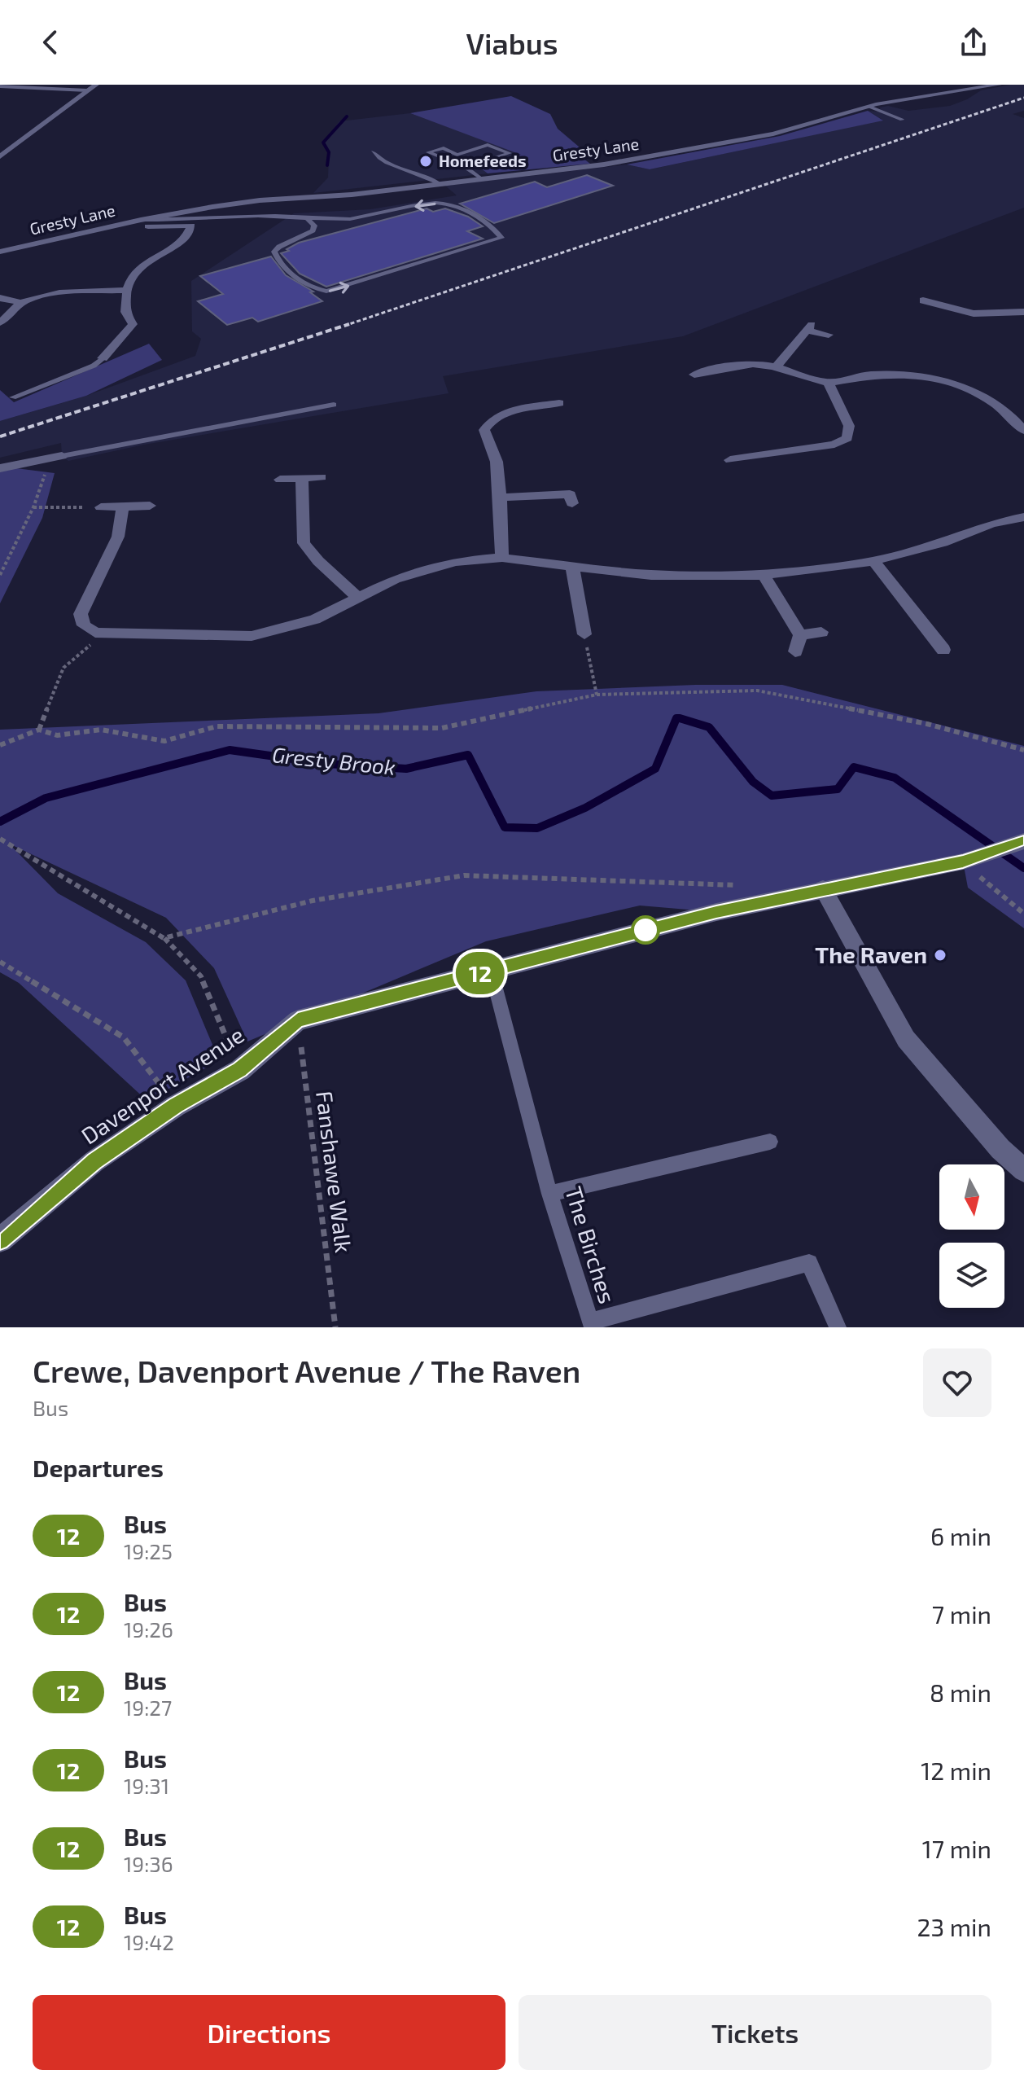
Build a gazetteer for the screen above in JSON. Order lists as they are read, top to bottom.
{
  "streets": {
    "street": ["Gresty Lane", "Davenport Avenue"],
    "lane": ["The Birches"],
    "path": ["Fanshawe Walk"]
  },
  "crossings": [
    ["Davenport Avenue", "Fanshawe Walk"],
    ["Davenport Avenue", "The Birches"]
  ],
  "water": ["Gresty Brook"],
  "places": ["Homefeeds", "The Raven"],
  "lines": ["bus line 12"],
  "north": "bottom",
  "page": {
    "header": "Viabus",
    "on_map": "12",
    "heading": [
      ["Crewe, Davenport Avenue / The Raven", "Bus"],
      "Departures"
    ],
    "list": [
      {
        "mark": "12",
        "name": "Bus",
        "note": "19:25",
        "value": "6 min"
      },
      {
        "mark": "12",
        "name": "Bus",
        "note": "19:26",
        "value": "7 min"
      },
      {
        "mark": "12",
        "name": "Bus",
        "note": "19:27",
        "value": "8 min"
      },
      {
        "mark": "12",
        "name": "Bus",
        "note": "19:31",
        "value": "12 min"
      },
      {
        "mark": "12",
        "name": "Bus",
        "note": "19:36",
        "value": "17 min"
      },
      {
        "mark": "12",
        "name": "Bus",
        "note": "19:42",
        "value": "23 min"
      }
    ],
    "buttons": ["Directions", "Tickets"]
  }
}
